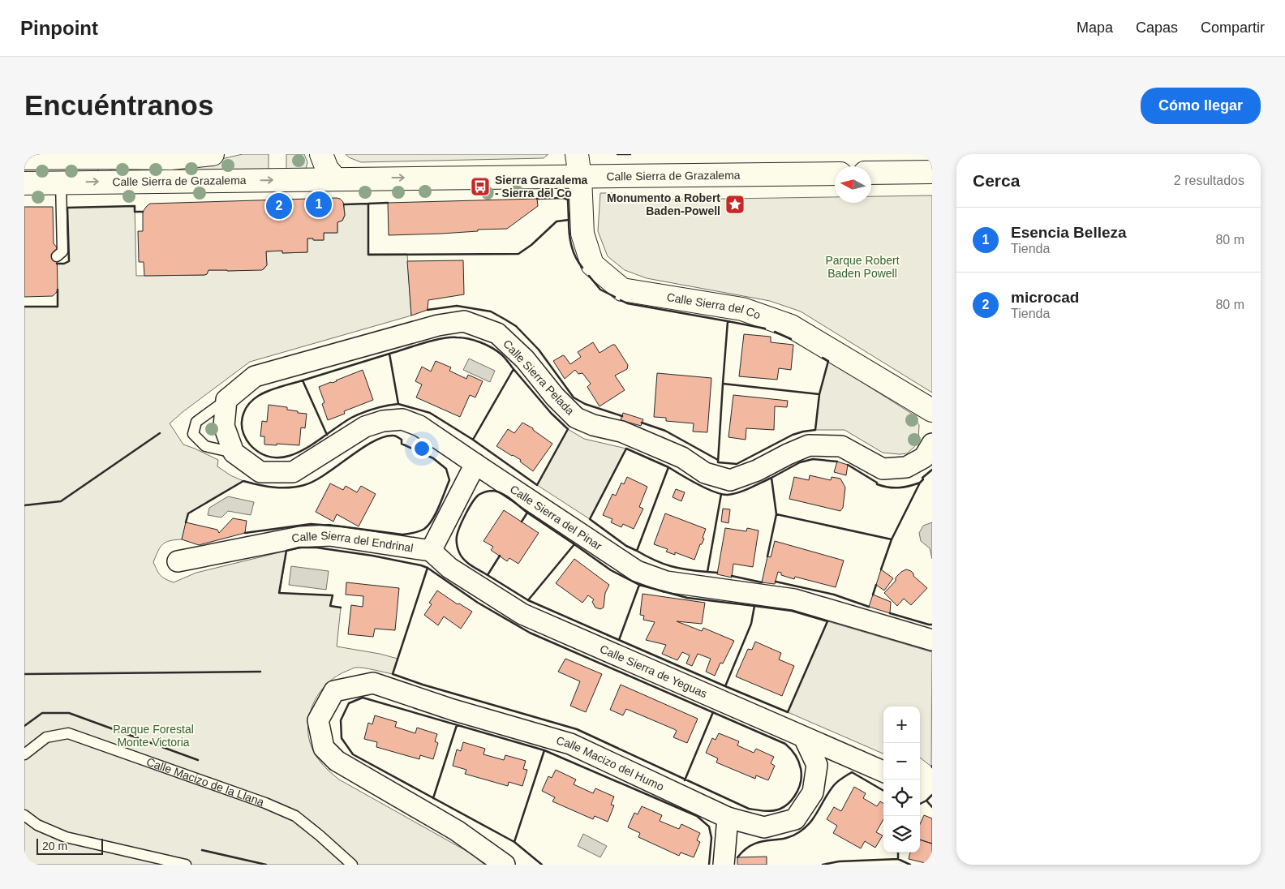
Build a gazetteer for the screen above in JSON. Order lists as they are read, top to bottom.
{
  "streets": {
    "street": [
      "Calle Sierra de Grazalema",
      "Calle Sierra del Co",
      "Calle Sierra Pelada",
      "Calle Sierra del Pinar",
      "Calle Sierra del Endrinal",
      "Calle Sierra de Yeguas",
      "Calle Macizo del Humo"
    ],
    "lane": ["Calle Macizo de la Llana"]
  },
  "crossings": [
    ["Calle Sierra de Grazalema", "Calle Sierra del Co"],
    ["Calle Sierra del Endrinal", "Calle Sierra de Yeguas"],
    ["Calle Sierra de Yeguas", "Calle Macizo del Humo"]
  ],
  "one_way": ["Calle Sierra de Grazalema"],
  "parks": ["Parque Robert Baden Powell", "Parque Forestal Monte Victoria"],
  "places": {
    "bus stop": ["Sierra Grazalema - Sierra del Co"],
    "place": ["Monumento a Robert Baden-Powell"]
  },
  "scale_bar": "20 m",
  "north": "left",
  "page": {
    "header": "Pinpoint",
    "nav": ["Mapa", "Capas", "Compartir"],
    "buttons": "Cómo llegar",
    "title": "Encuéntranos",
    "heading": ["Cerca", "2 resultados"],
    "pins": ["1", "2"],
    "list": [
      {
        "mark": "1",
        "name": "Esencia Belleza",
        "note": "Tienda",
        "value": "80 m"
      },
      {
        "mark": "2",
        "name": "microcad",
        "note": "Tienda",
        "value": "80 m"
      }
    ],
    "map_buttons": ["+", "−"],
    "scale": "20 m"
  }
}
